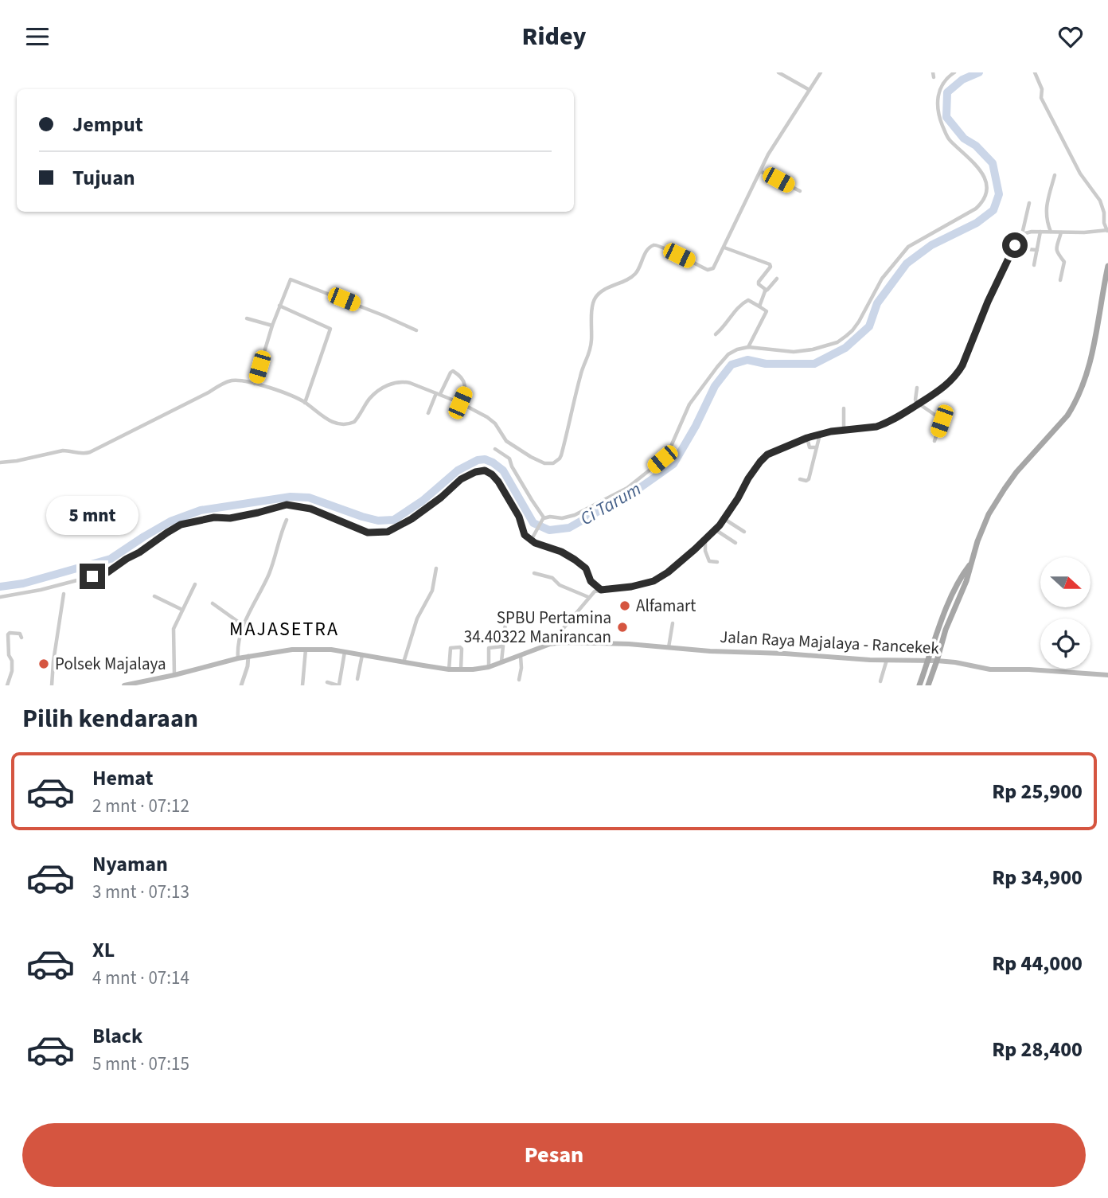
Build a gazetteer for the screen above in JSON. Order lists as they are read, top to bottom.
{
  "streets": {
    "main road": ["Jalan Raya Majalaya - Rancekek"]
  },
  "districts": ["MAJASETRA"],
  "water": ["Ci Tarum"],
  "places": ["Alfamart", "SPBU Pertamina 34.40322 Manirancan", "Polsek Majalaya"],
  "north": "right",
  "page": {
    "header": "Ridey",
    "banner": ["Jemput", "Tujuan"],
    "bubble": "5 mnt",
    "heading": "Pilih kendaraan",
    "list": [
      {
        "name": "Hemat",
        "note": "2 mnt · 07:12",
        "value": "Rp 25,900"
      },
      {
        "name": "Nyaman",
        "note": "3 mnt · 07:13",
        "value": "Rp 34,900"
      },
      {
        "name": "XL",
        "note": "4 mnt · 07:14",
        "value": "Rp 44,000"
      },
      {
        "name": "Black",
        "note": "5 mnt · 07:15",
        "value": "Rp 28,400"
      }
    ],
    "buttons": "Pesan"
  }
}
